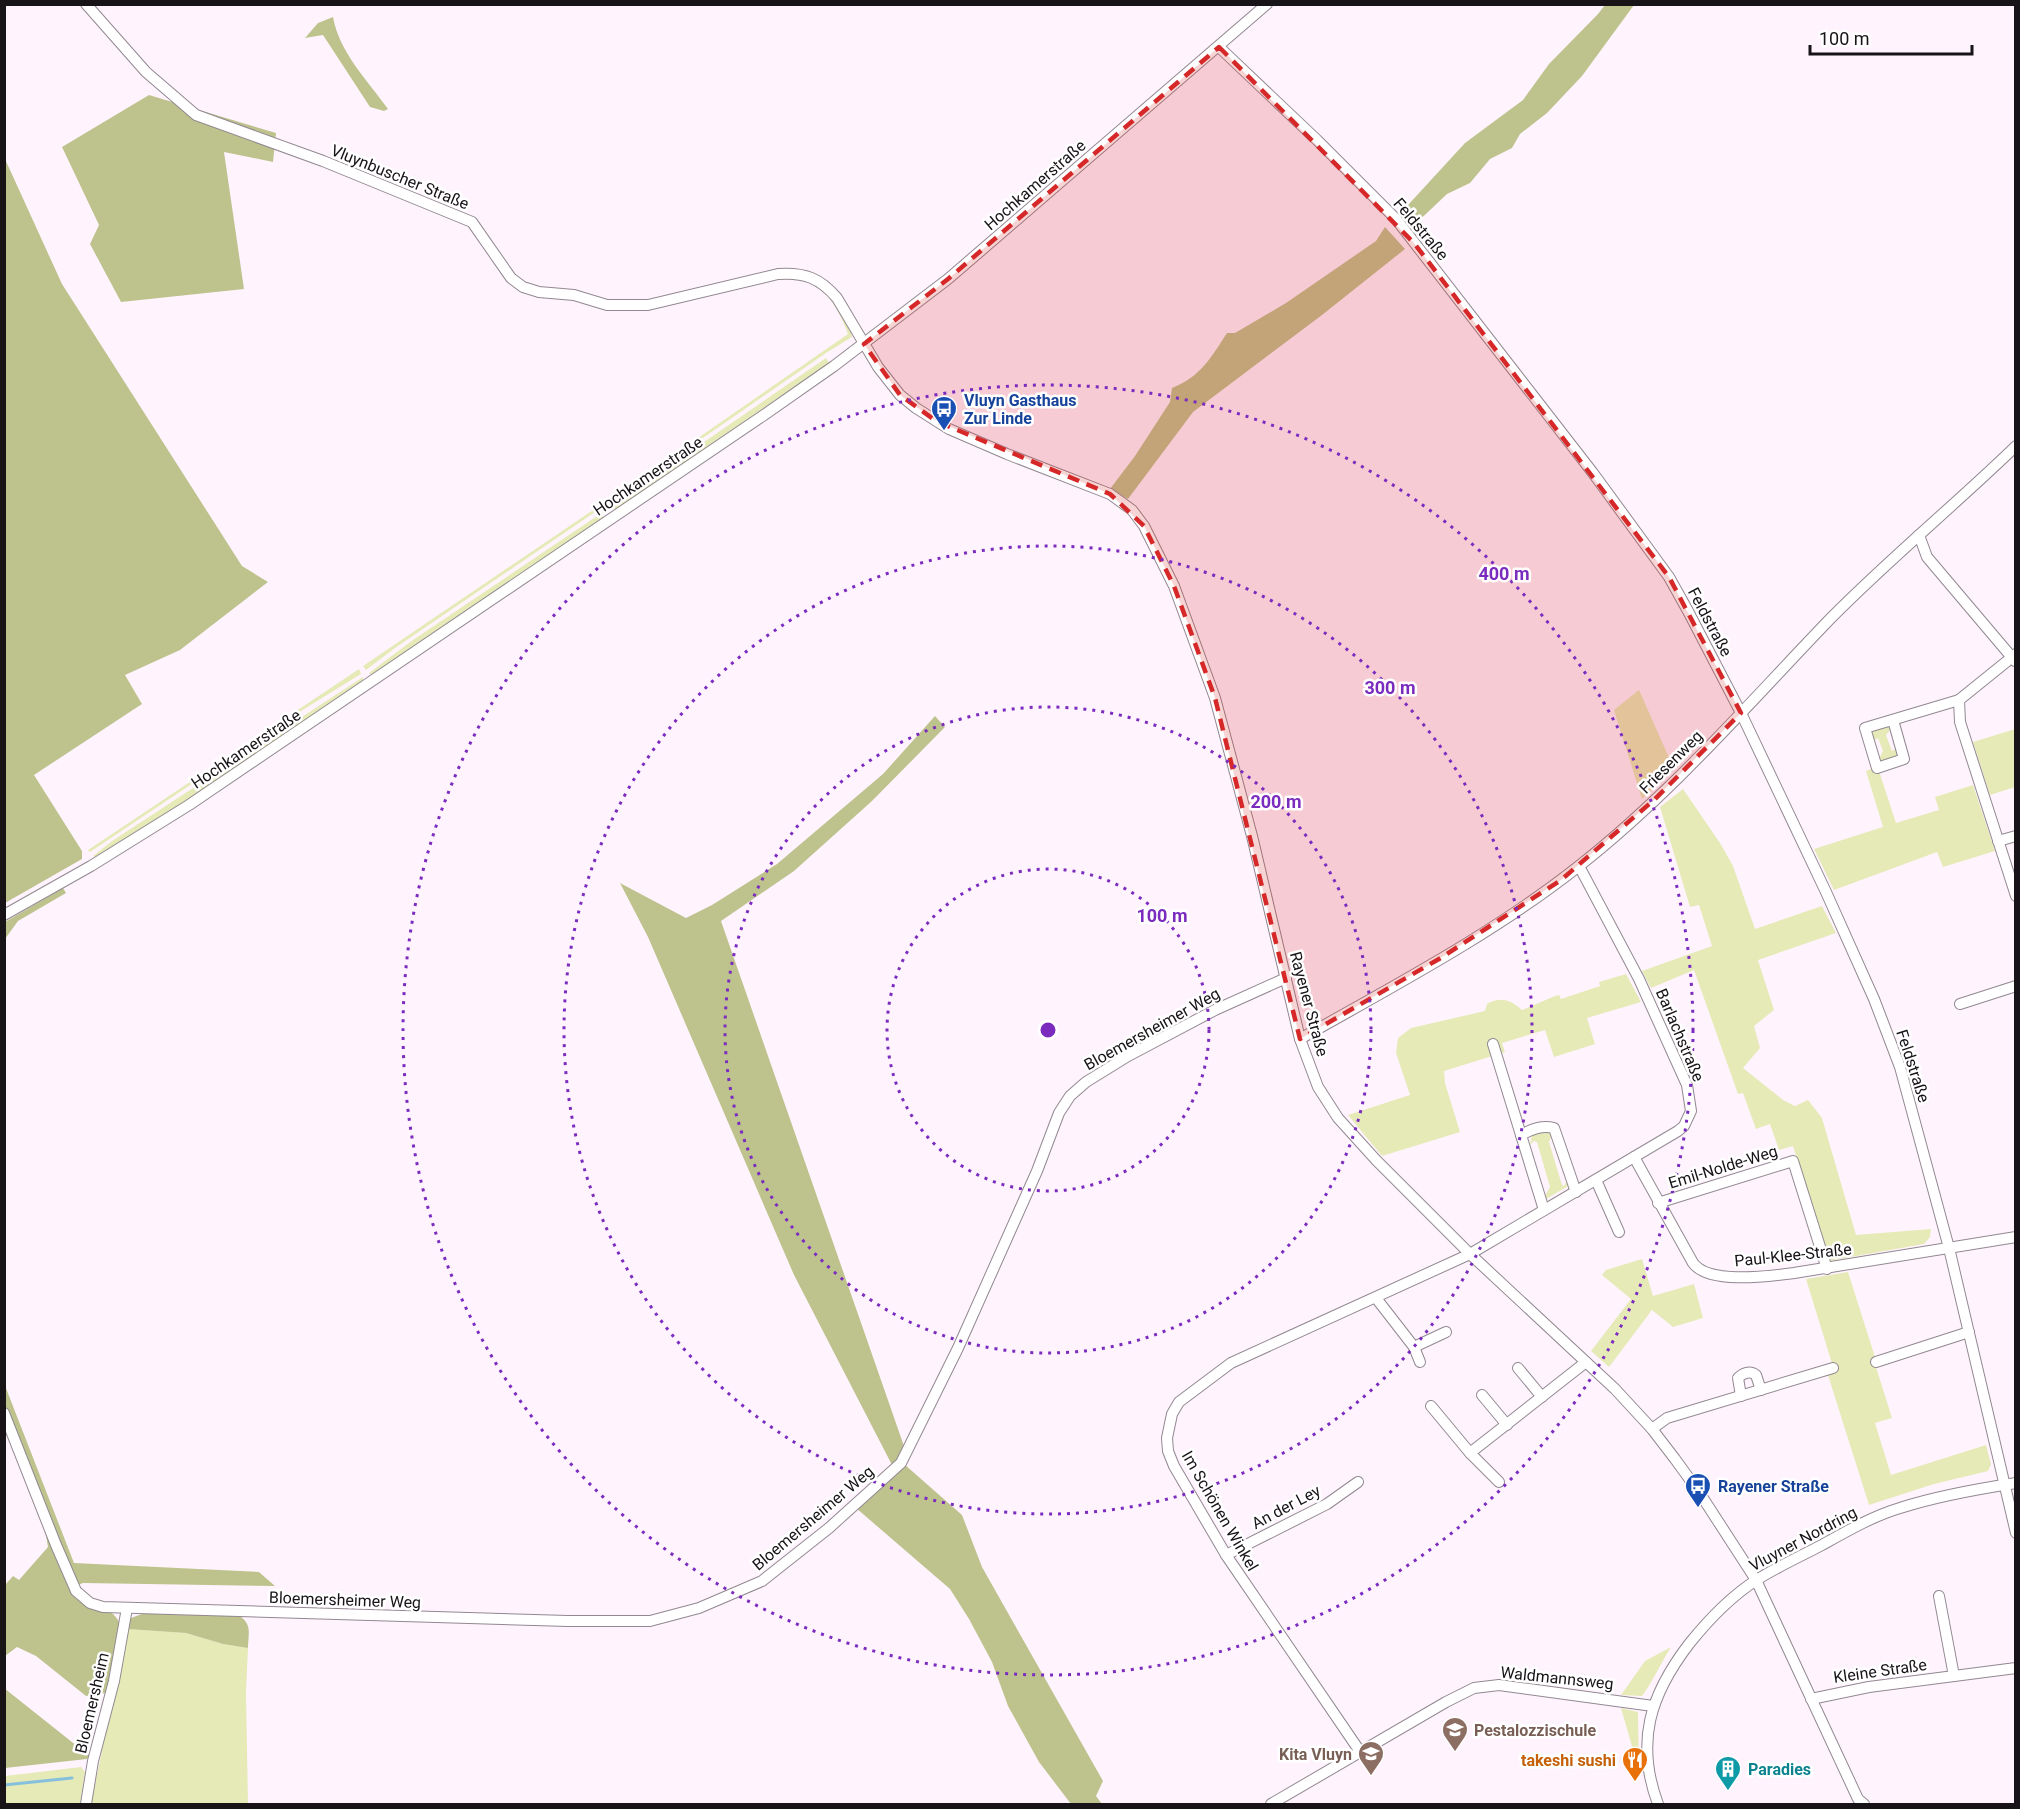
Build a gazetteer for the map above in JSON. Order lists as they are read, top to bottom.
{
  "streets": {
    "street": [
      "Vluynbuscher Straße",
      "Hochkamerstraße",
      "Feldstraße",
      "Friesenweg",
      "Rayener Straße",
      "Bloemersheimer Weg",
      "Barlachstraße",
      "Emil-Nolde-Weg",
      "Paul-Klee-Straße",
      "An der Ley",
      "Im Schönen Winkel",
      "Vluyner Nordring",
      "Kleine Straße",
      "Waldmannsweg",
      "Bloemersheim"
    ]
  },
  "crossings": [
    ["Vluynbuscher Straße", "Hochkamerstraße"],
    ["Vluynbuscher Straße", "Rayener Straße"],
    ["Hochkamerstraße", "Feldstraße"],
    ["Hochkamerstraße", "Rayener Straße"],
    ["Feldstraße", "Friesenweg"],
    ["Feldstraße", "Paul-Klee-Straße"],
    ["Feldstraße", "Vluyner Nordring"],
    ["Friesenweg", "Rayener Straße"],
    ["Friesenweg", "Barlachstraße"],
    ["Rayener Straße", "Bloemersheimer Weg"],
    ["Rayener Straße", "Barlachstraße"],
    ["Rayener Straße", "Im Schönen Winkel"],
    ["Rayener Straße", "Vluyner Nordring"],
    ["Rayener Straße", "Kleine Straße"],
    ["Bloemersheimer Weg", "Bloemersheim"],
    ["Barlachstraße", "Paul-Klee-Straße"],
    ["Barlachstraße", "Im Schönen Winkel"],
    ["Emil-Nolde-Weg", "Paul-Klee-Straße"],
    ["An der Ley", "Im Schönen Winkel"],
    ["Im Schönen Winkel", "Waldmannsweg"],
    ["Vluyner Nordring", "Waldmannsweg"]
  ],
  "places": {
    "bus stop": ["Vluyn Gasthaus Zur Linde", "Rayener Straße"],
    "school or university": ["Pestalozzischule", "Kita Vluyn"],
    "restaurant": ["takeshi sushi"],
    "building": ["Paradies"]
  },
  "scale_bar": "100 m",
  "rings": [
    "400 m",
    "300 m",
    "200 m",
    "100 m"
  ]
}
